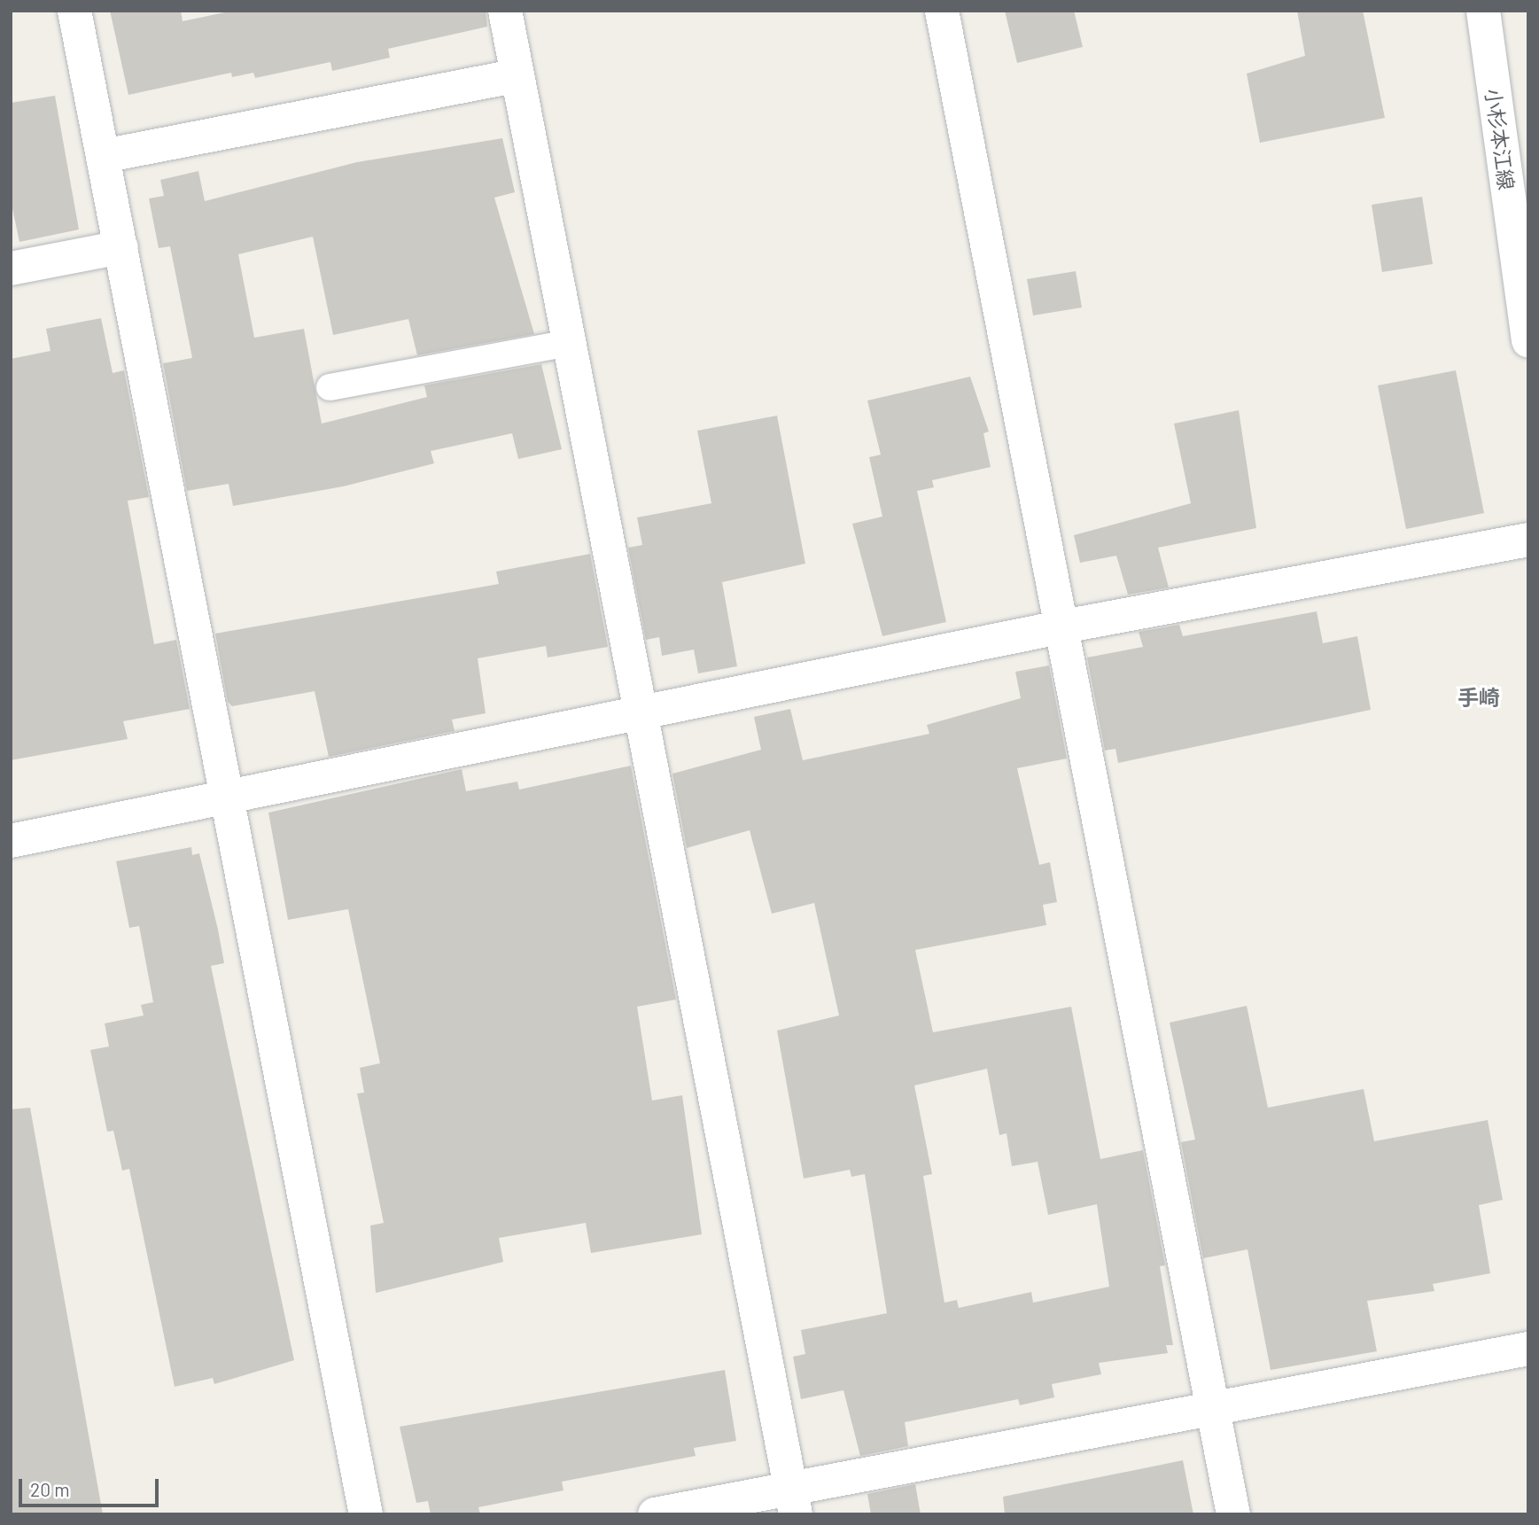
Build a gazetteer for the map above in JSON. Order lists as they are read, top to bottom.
{
  "streets": {
    "street": ["小杉本江線"]
  },
  "districts": ["手崎"],
  "scale_bar": "20 m"
}
